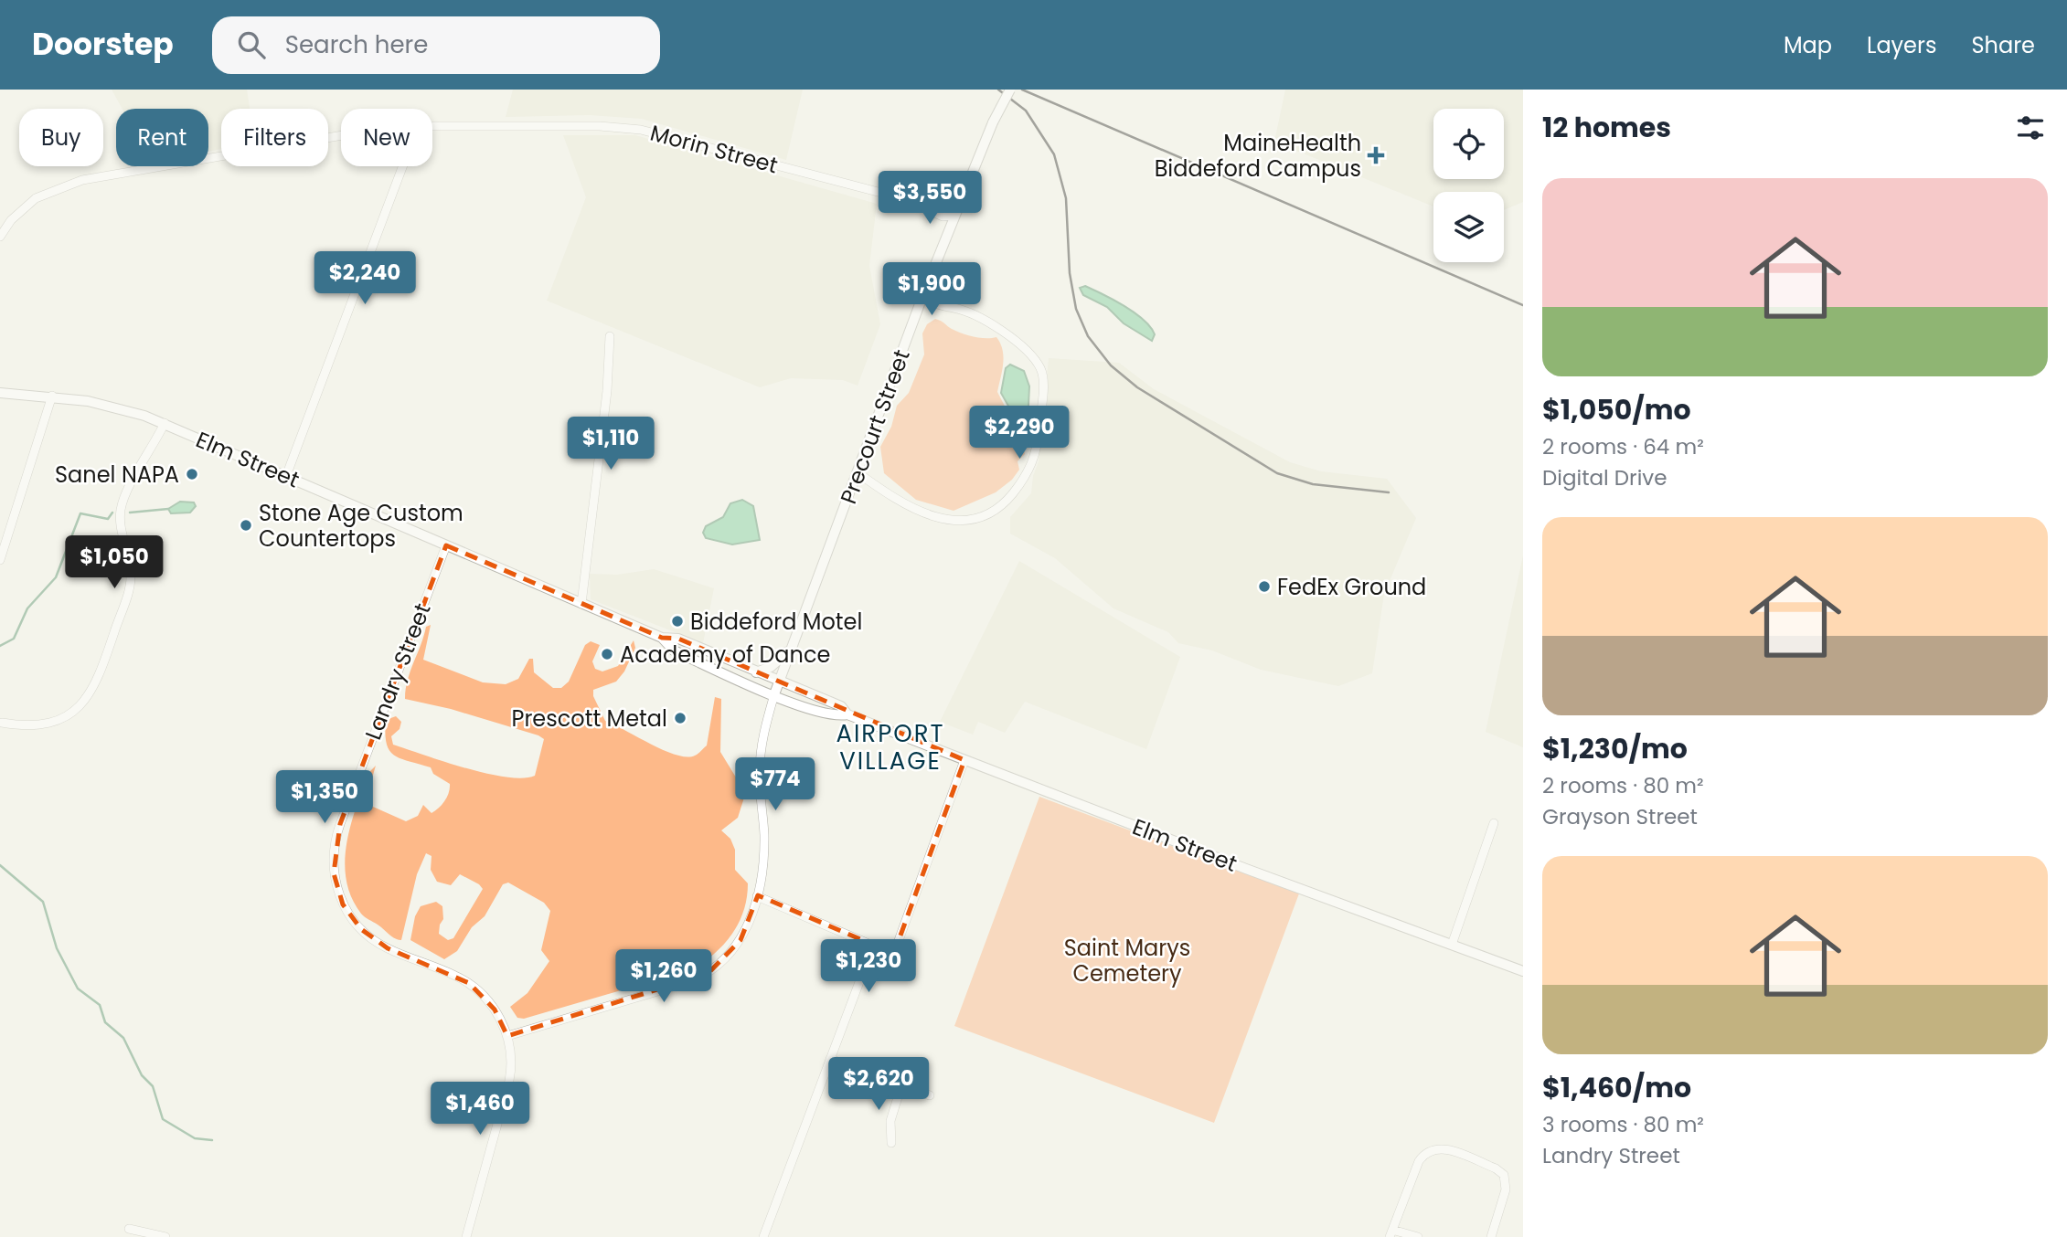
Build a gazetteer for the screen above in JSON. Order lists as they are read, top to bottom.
{
  "streets": {
    "main road": ["Precourt Street", "Elm Street"],
    "street": ["Morin Street", "Landry Street"]
  },
  "crossings": [
    ["Morin Street", "Precourt Street"],
    ["Precourt Street", "Elm Street"],
    ["Elm Street", "Landry Street"]
  ],
  "districts": ["AIRPORT VILLAGE"],
  "parks": ["Saint Marys Cemetery"],
  "places": {
    "health": ["MaineHealth Biddeford Campus"],
    "other": [
      "Sanel NAPA",
      "Stone Age Custom Countertops",
      "FedEx Ground",
      "Biddeford Motel",
      "Academy of Dance",
      "Prescott Metal"
    ]
  },
  "page": {
    "header": "Doorstep",
    "search": "Search here",
    "nav": ["Map", "Layers", "Share"],
    "heading": "12 homes",
    "chip": [
      "Buy",
      "Rent",
      "Filters",
      "New"
    ],
    "list": [
      {
        "name": "$1,050/mo",
        "note": "2 rooms · 64 m² · Digital Drive"
      },
      {
        "name": "$1,230/mo",
        "note": "2 rooms · 80 m² · Grayson Street"
      },
      {
        "name": "$1,460/mo",
        "note": "3 rooms · 80 m² · Landry Street"
      }
    ],
    "price": [
      "$3,550",
      "$2,240",
      "$1,900",
      "$2,290",
      "$1,110",
      "$1,050",
      "$774",
      "$1,350",
      "$1,230",
      "$1,260",
      "$2,620",
      "$1,460"
    ]
  }
}
